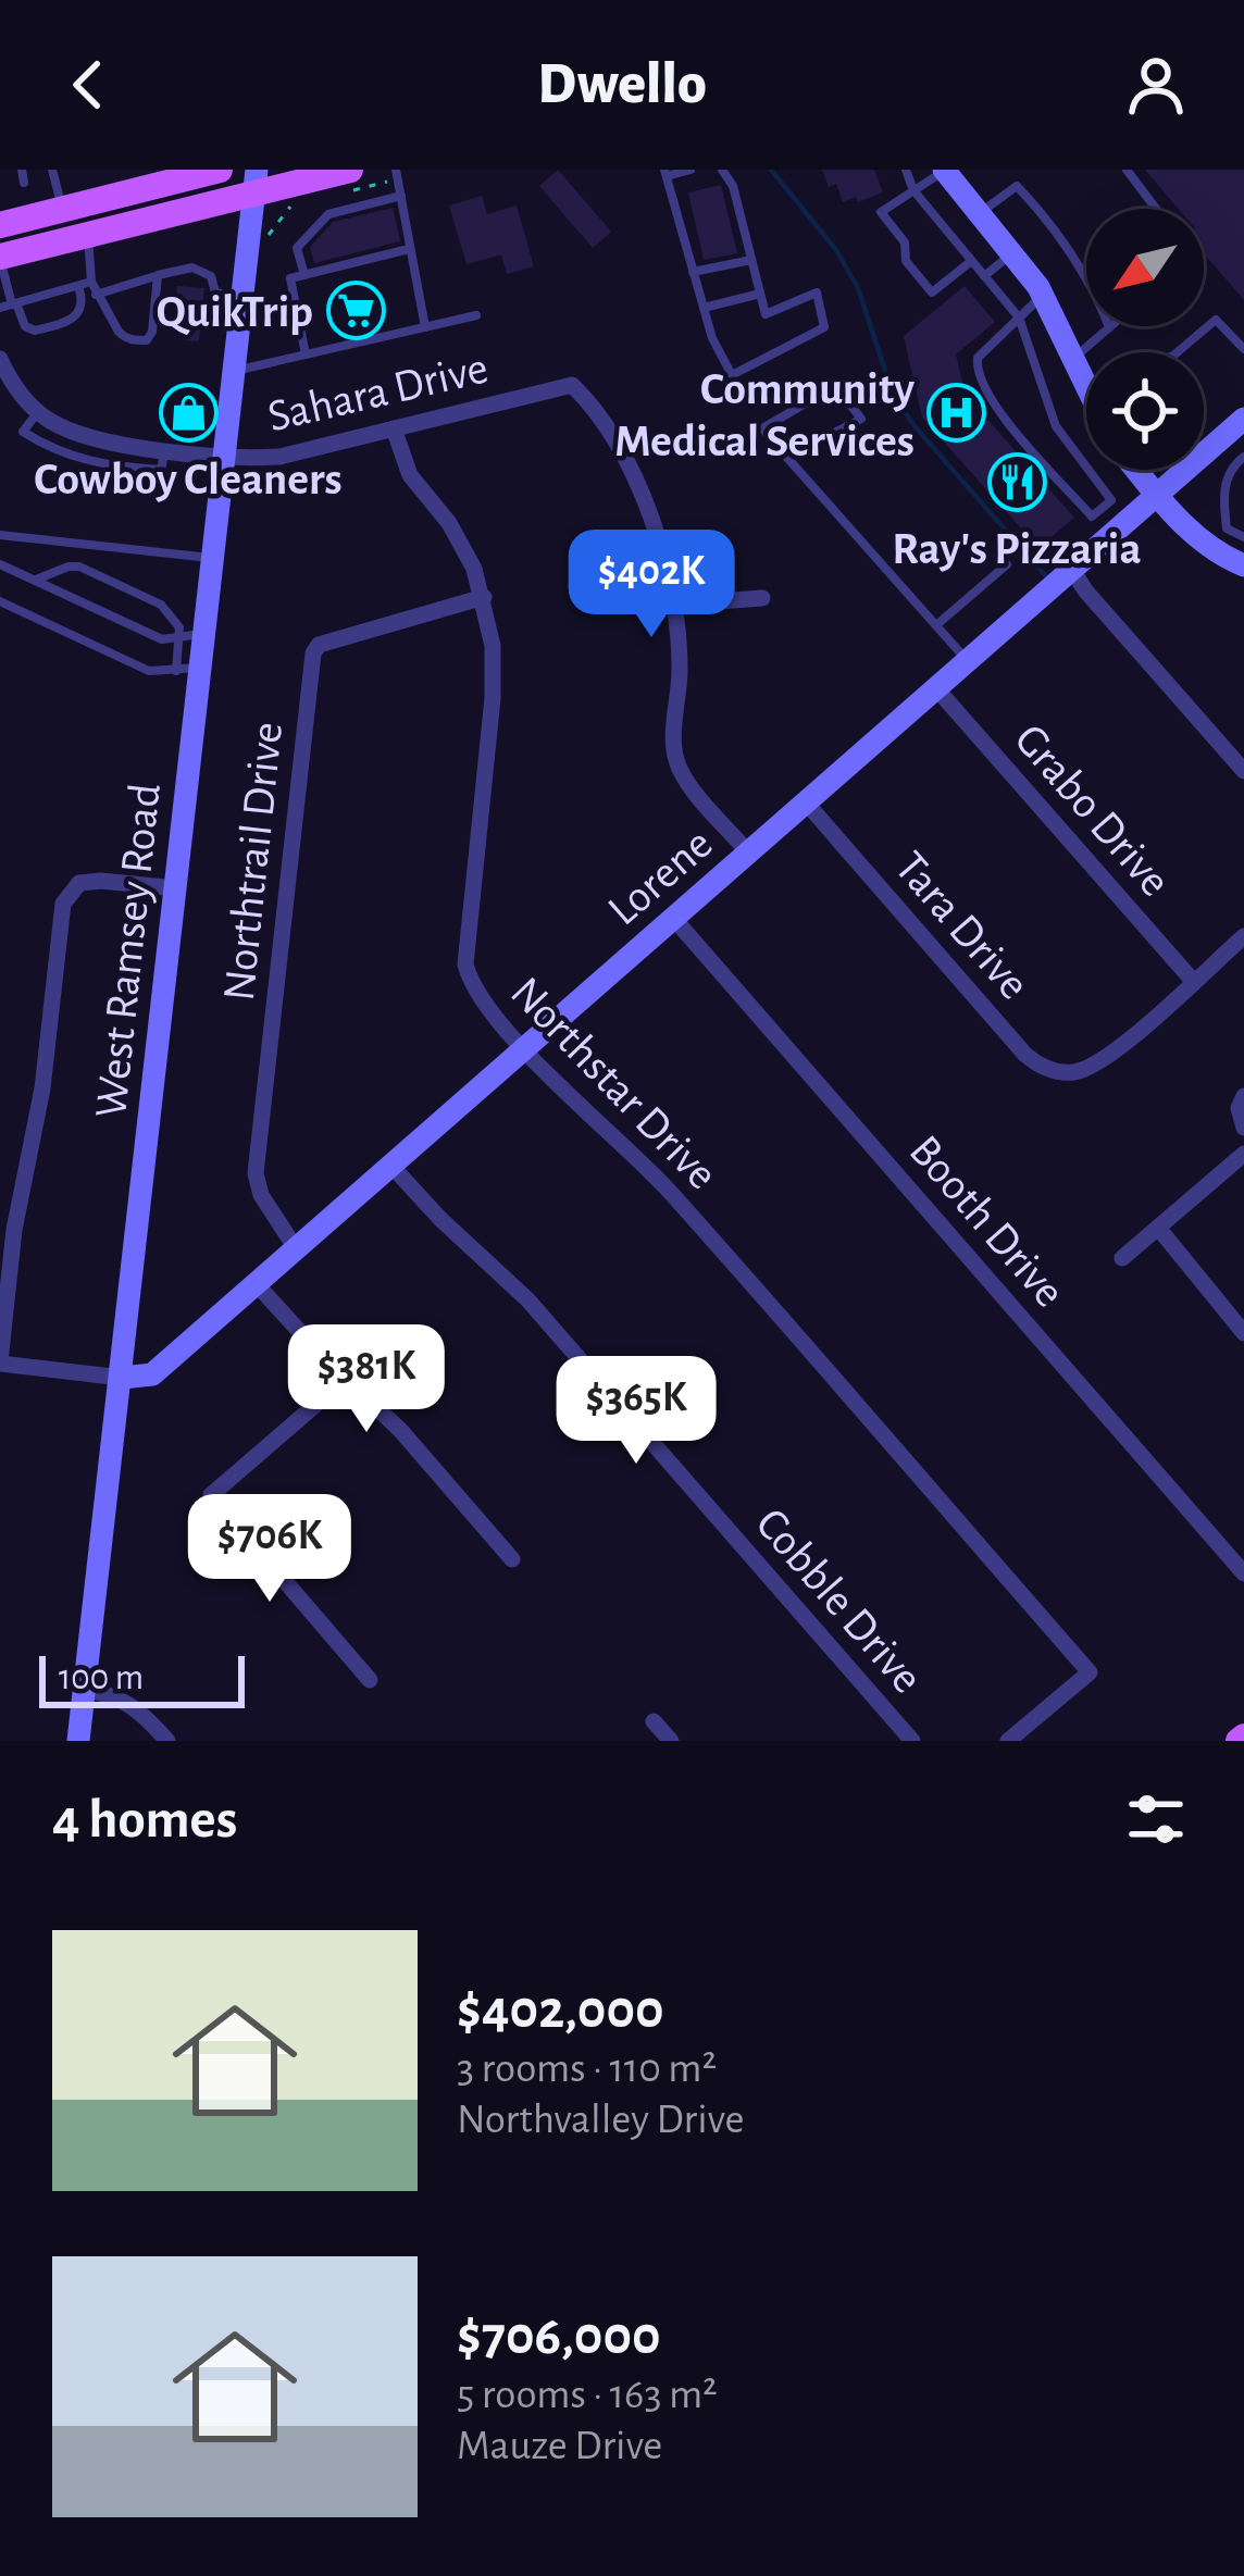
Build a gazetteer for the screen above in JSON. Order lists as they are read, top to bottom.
{
  "streets": {
    "street": [
      "Sahara Drive",
      "Grabo Drive",
      "Northtrail Drive",
      "Lorene",
      "Tara Drive",
      "West Ramsey Road",
      "Northstar Drive",
      "Booth Drive",
      "Cobble Drive"
    ]
  },
  "crossings": [
    ["Sahara Drive", "West Ramsey Road"],
    ["Sahara Drive", "Northstar Drive"],
    ["Grabo Drive", "Lorene"],
    ["Grabo Drive", "Tara Drive"],
    ["Northtrail Drive", "Lorene"],
    ["Northtrail Drive", "Northstar Drive"],
    ["Lorene", "Tara Drive"],
    ["Lorene", "West Ramsey Road"],
    ["Lorene", "Northstar Drive"],
    ["Lorene", "Booth Drive"],
    ["Lorene", "Cobble Drive"]
  ],
  "places": {
    "supermarket": ["QuikTrip"],
    "shop": ["Cowboy Cleaners"],
    "hospital": ["Community Medical Services"],
    "restaurant": ["Ray's Pizzaria"]
  },
  "scale_bar": "100 m",
  "north": "bottom left",
  "page": {
    "header": "Dwello",
    "price": [
      "$402K",
      "$381K",
      "$365K",
      "$706K"
    ],
    "scale": "100 m",
    "heading": "4 homes",
    "list": [
      {
        "name": "$402,000",
        "note": "3 rooms · 110 m² · Northvalley Drive"
      },
      {
        "name": "$706,000",
        "note": "5 rooms · 163 m² · Mauze Drive"
      }
    ]
  }
}
